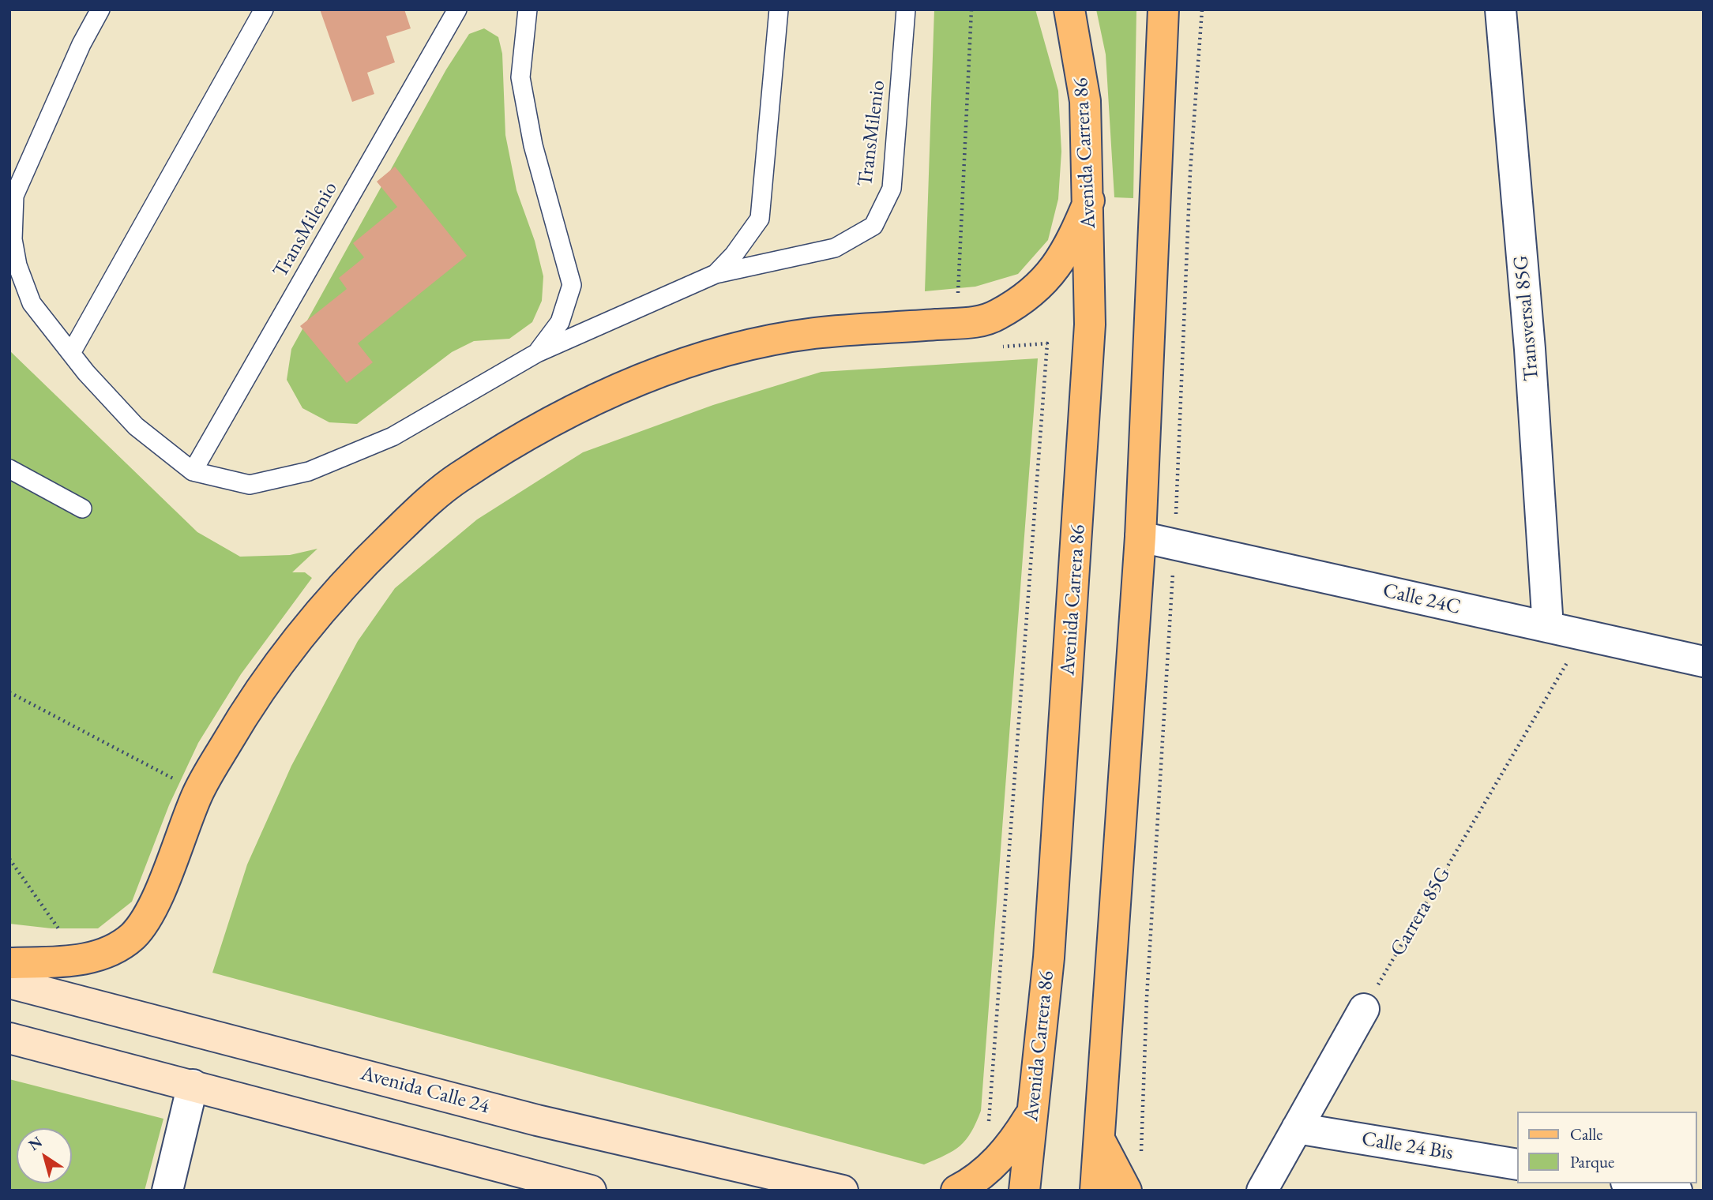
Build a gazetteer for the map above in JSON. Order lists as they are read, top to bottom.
{
  "streets": {
    "main road": ["Avenida Carrera 86", "Avenida Calle 24"],
    "street": ["Transversal 85G", "Calle 24C", "Calle 24 Bis"],
    "lane": ["TransMilenio"],
    "path": ["Carrera 85G"]
  },
  "crossings": [
    ["Transversal 85G", "Calle 24C"],
    ["Calle 24C", "Carrera 85G"]
  ],
  "legend": ["Calle", "Parque"],
  "north": "top left"
}
